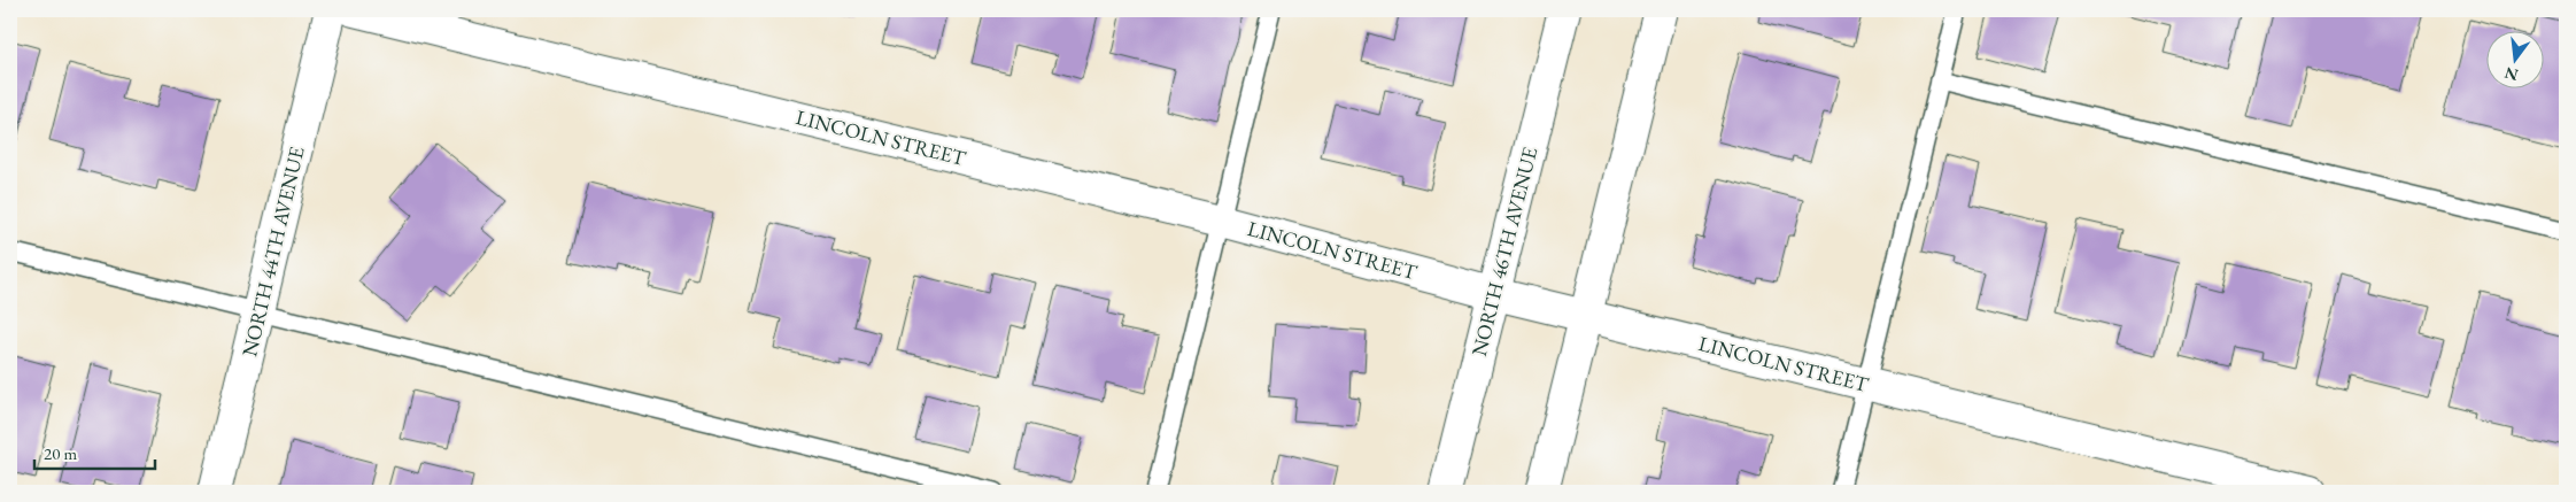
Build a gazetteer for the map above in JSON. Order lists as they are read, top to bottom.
{
  "streets": {
    "street": ["LINCOLN STREET", "NORTH 44TH AVENUE", "NORTH 46TH AVENUE"]
  },
  "crossings": [
    ["LINCOLN STREET", "NORTH 46TH AVENUE"]
  ],
  "scale_bar": "20 m",
  "north": "bottom"
}
